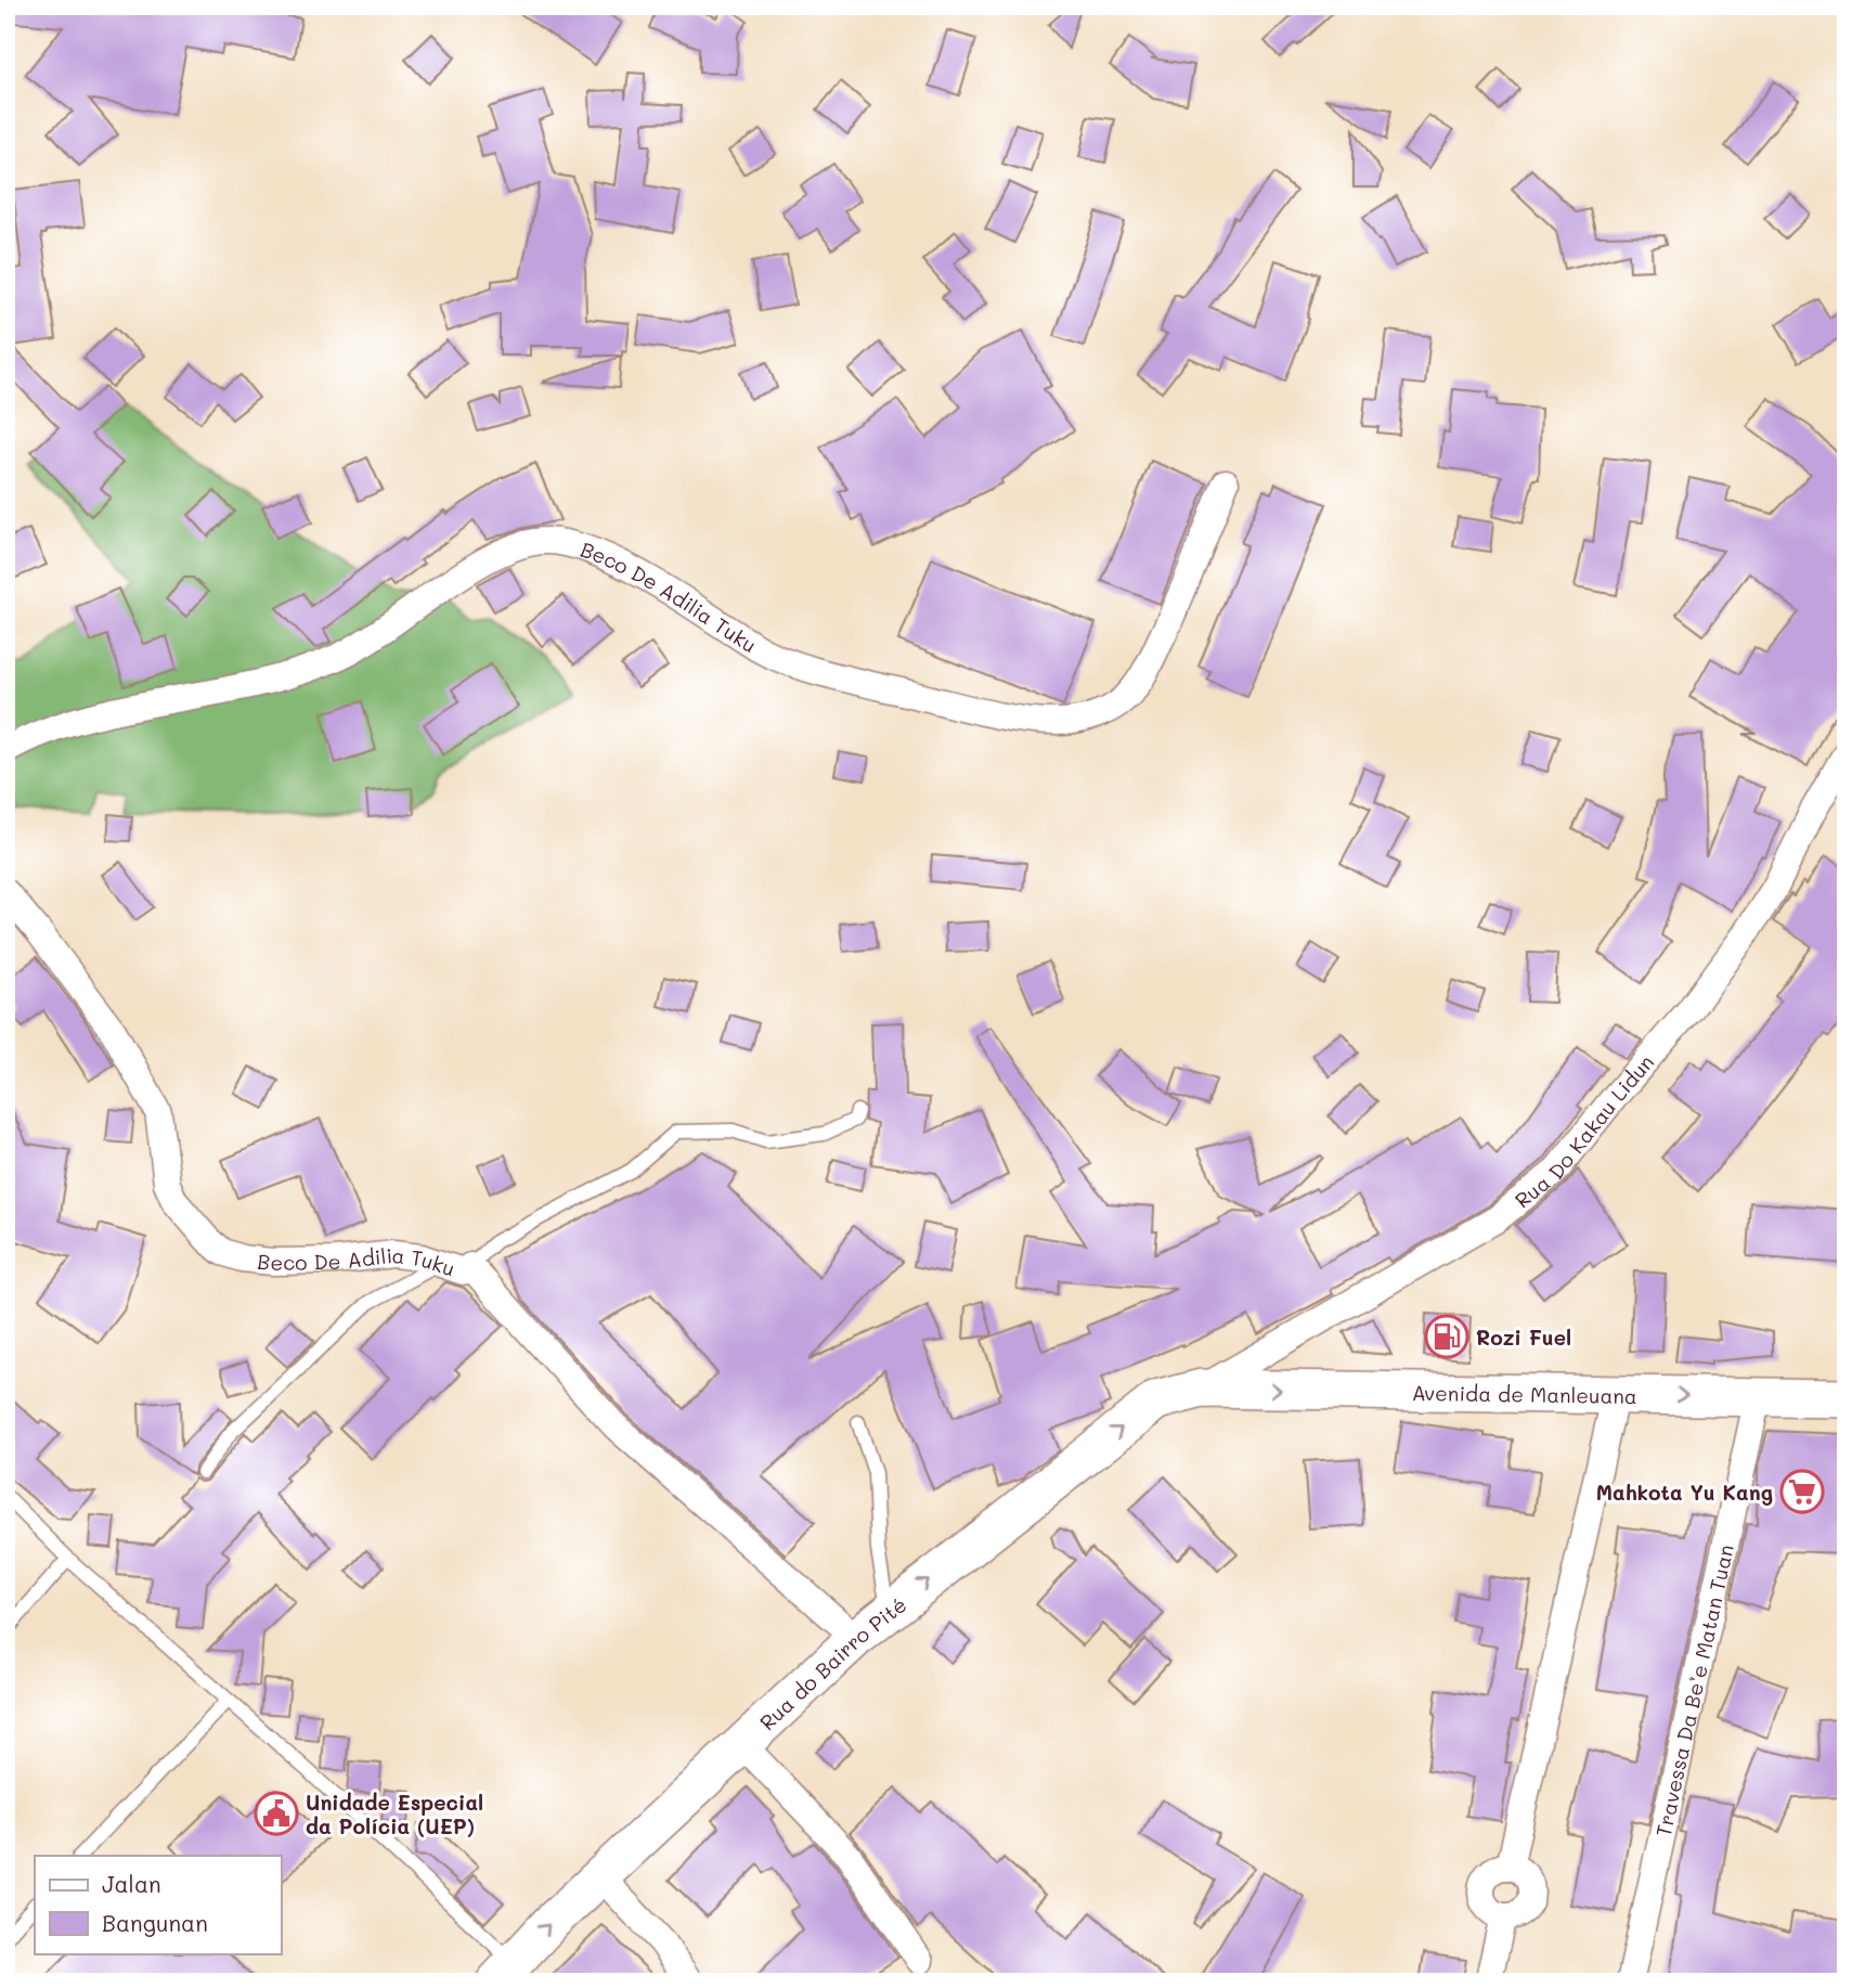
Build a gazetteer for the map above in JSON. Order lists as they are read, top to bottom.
{
  "streets": {
    "main road": ["Avenida de Manleuana", "Rua do Bairro Pité"],
    "street": ["Beco De Adilia Tuku", "Rua Do Kakau Lidun", "Travessa Da Be’e Matan Tuan"]
  },
  "crossings": [
    ["Beco De Adilia Tuku", "Rua do Bairro Pité"],
    ["Rua Do Kakau Lidun", "Avenida de Manleuana"],
    ["Rua Do Kakau Lidun", "Rua do Bairro Pité"],
    ["Avenida de Manleuana", "Rua do Bairro Pité"],
    ["Avenida de Manleuana", "Travessa Da Be’e Matan Tuan"]
  ],
  "one_way": ["Avenida de Manleuana", "Rua do Bairro Pité"],
  "places": {
    "fuel station": ["Rozi Fuel"],
    "supermarket": ["Mahkota Yu Kang"],
    "public building": ["Unidade Especial da Polícia (UEP)"]
  },
  "legend": ["Jalan", "Bangunan"]
}
